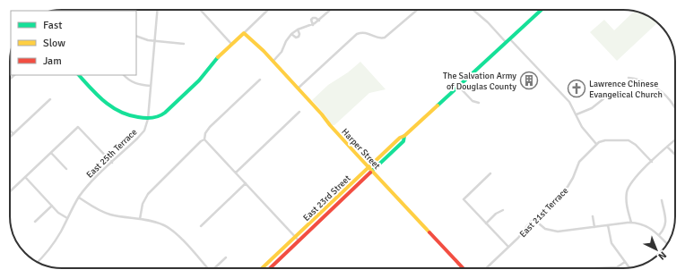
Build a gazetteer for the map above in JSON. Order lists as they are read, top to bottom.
{
  "streets": {
    "main road": ["Harper Street", "East 23rd Street"],
    "street": ["East 25th Terrace", "East 21st Terrace"]
  },
  "crossings": [
    ["Harper Street", "East 23rd Street"]
  ],
  "places": {
    "building": ["The Salvation Army of Douglas County"],
    "church": ["Lawrence Chinese Evangelical Church"]
  },
  "legend": ["Fast", "Slow", "Jam"],
  "north": "bottom right"
}
